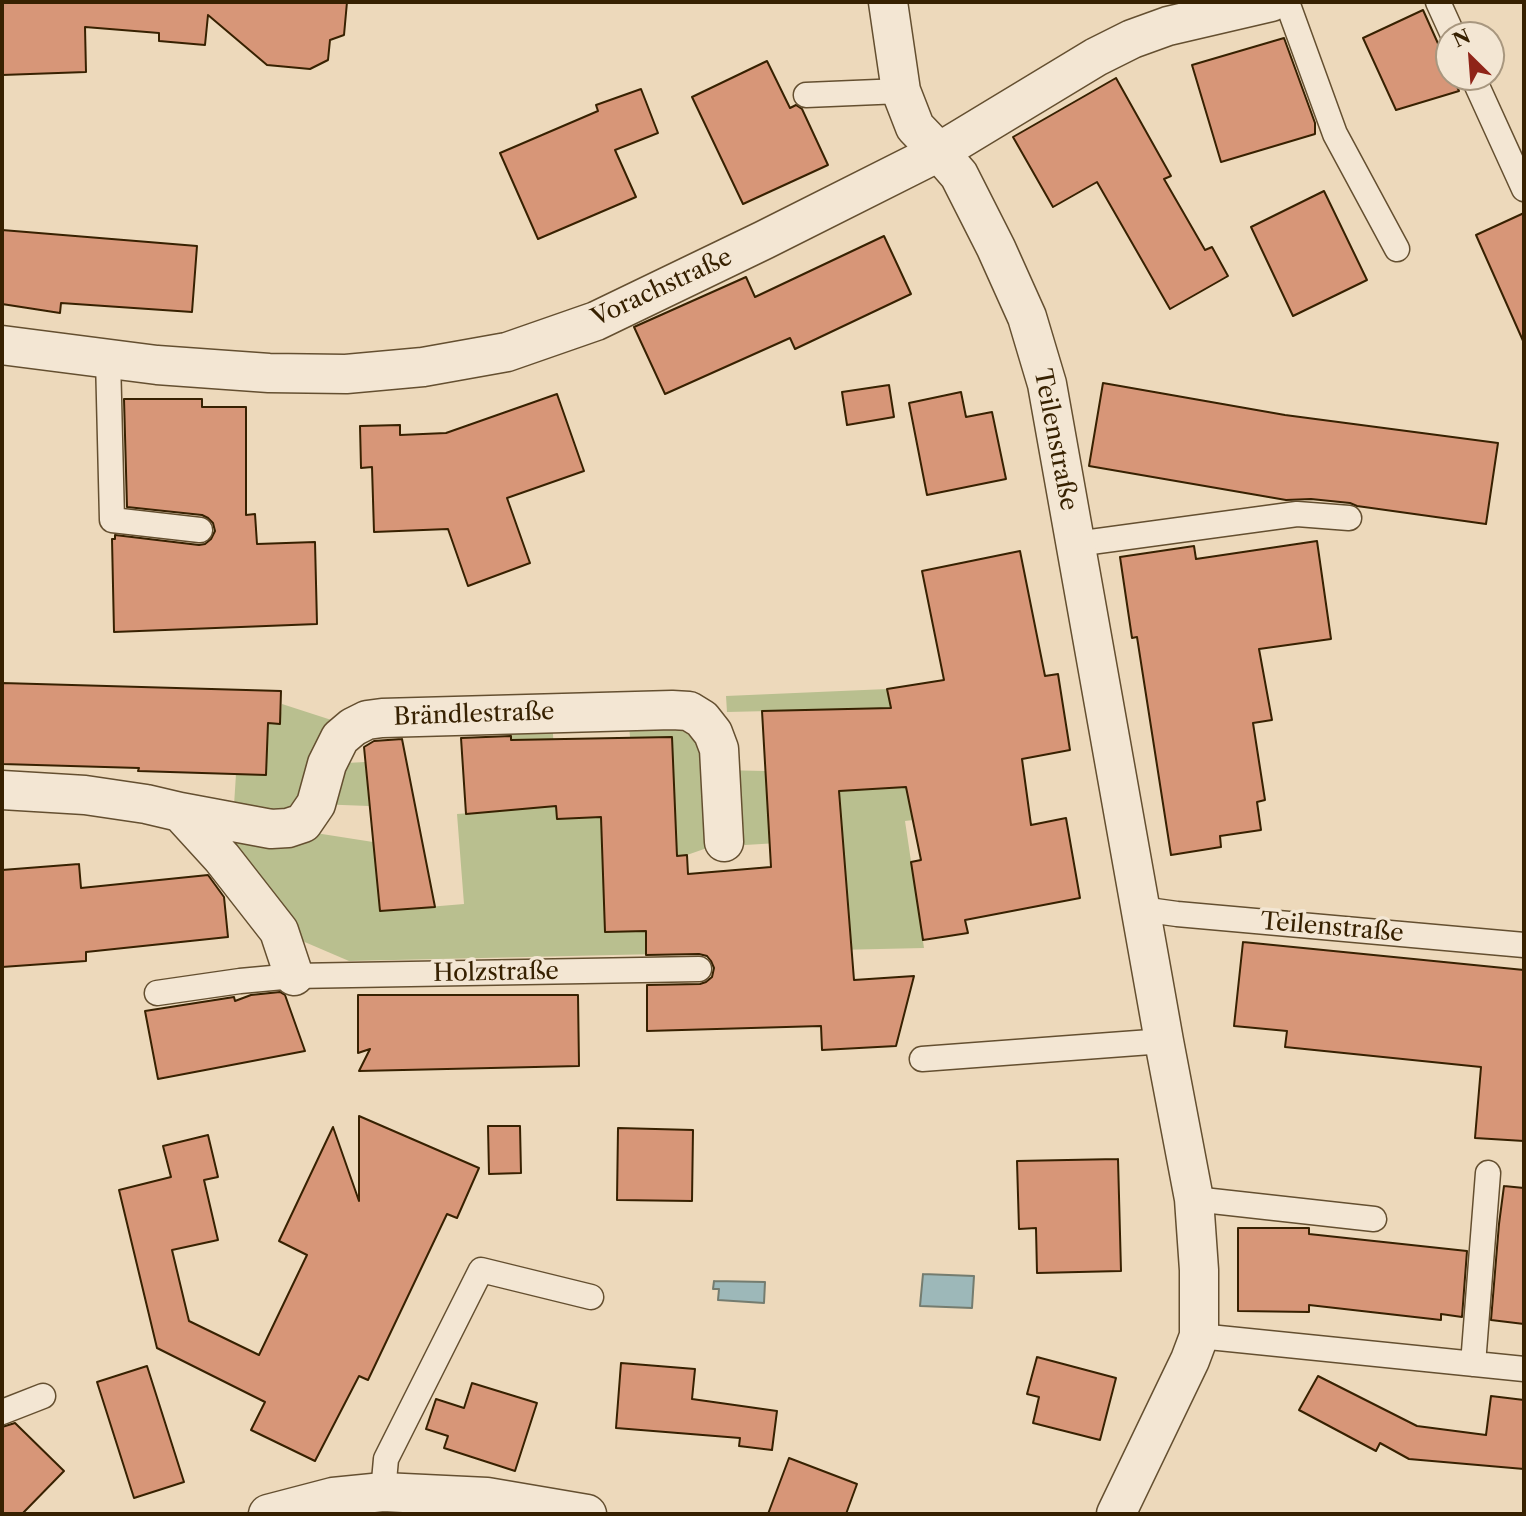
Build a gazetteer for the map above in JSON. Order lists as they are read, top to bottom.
{
  "streets": {
    "street": ["Vorachstraße", "Teilenstraße", "Brändlestraße"],
    "lane": ["Holzstraße"]
  },
  "crossings": [
    ["Vorachstraße", "Teilenstraße"]
  ],
  "north": "top left"
}
